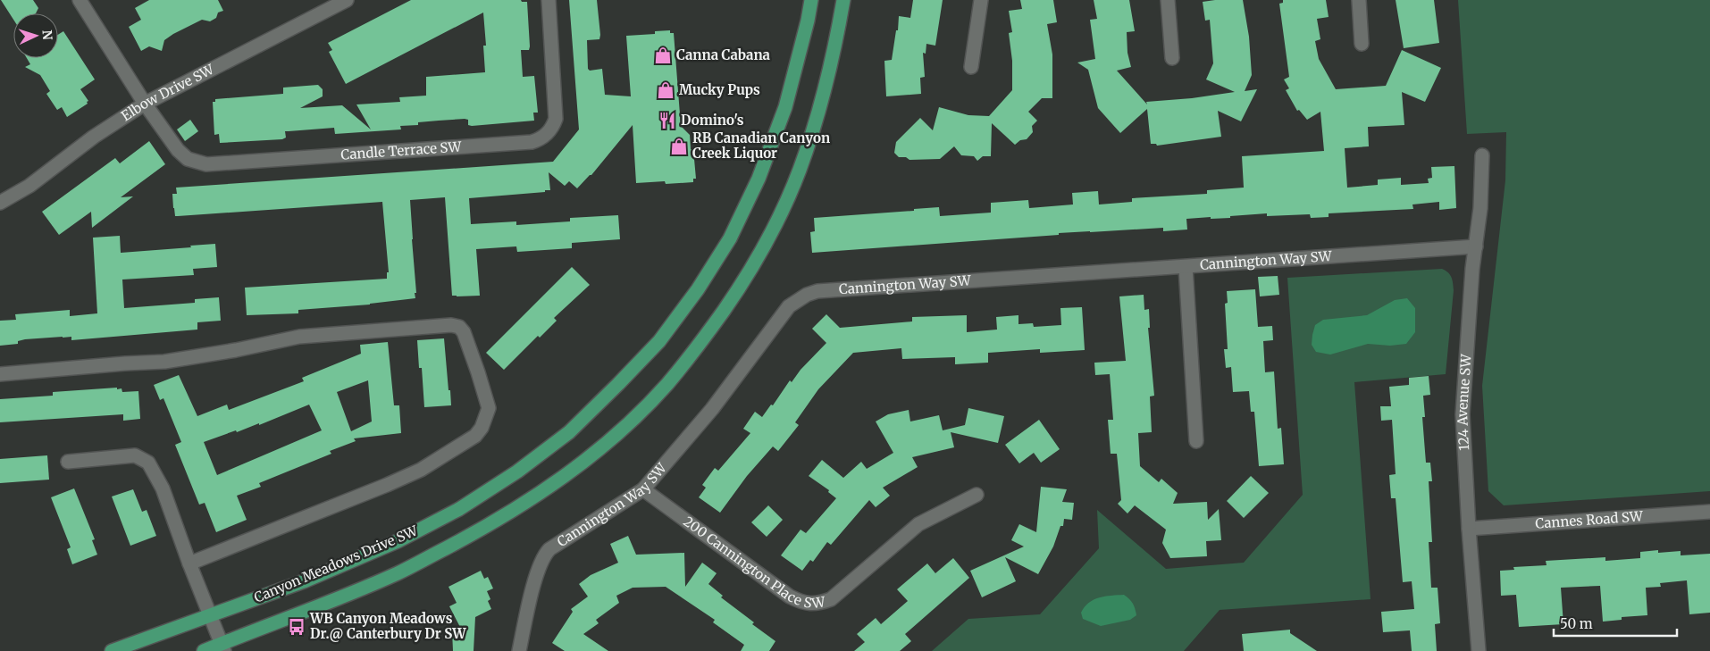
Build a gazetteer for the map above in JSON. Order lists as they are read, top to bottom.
{
  "streets": {
    "main road": ["Canyon Meadows Drive SW"],
    "street": [
      "Elbow Drive SW",
      "Candle Terrace SW",
      "Cannington Way SW",
      "124 Avenue SW",
      "Cannes Road SW",
      "200 Cannington Place SW"
    ]
  },
  "crossings": [
    ["Elbow Drive SW", "Candle Terrace SW"],
    ["Cannington Way SW", "124 Avenue SW"],
    ["Cannington Way SW", "200 Cannington Place SW"],
    ["124 Avenue SW", "Cannes Road SW"]
  ],
  "places": {
    "shop": ["Canna Cabana", "Mucky Pups", "RB Canadian Canyon Creek Liquor"],
    "restaurant": ["Domino's"],
    "bus stop": ["WB Canyon Meadows Dr.@ Canterbury Dr SW"]
  },
  "scale_bar": "50 m",
  "north": "right"
}
